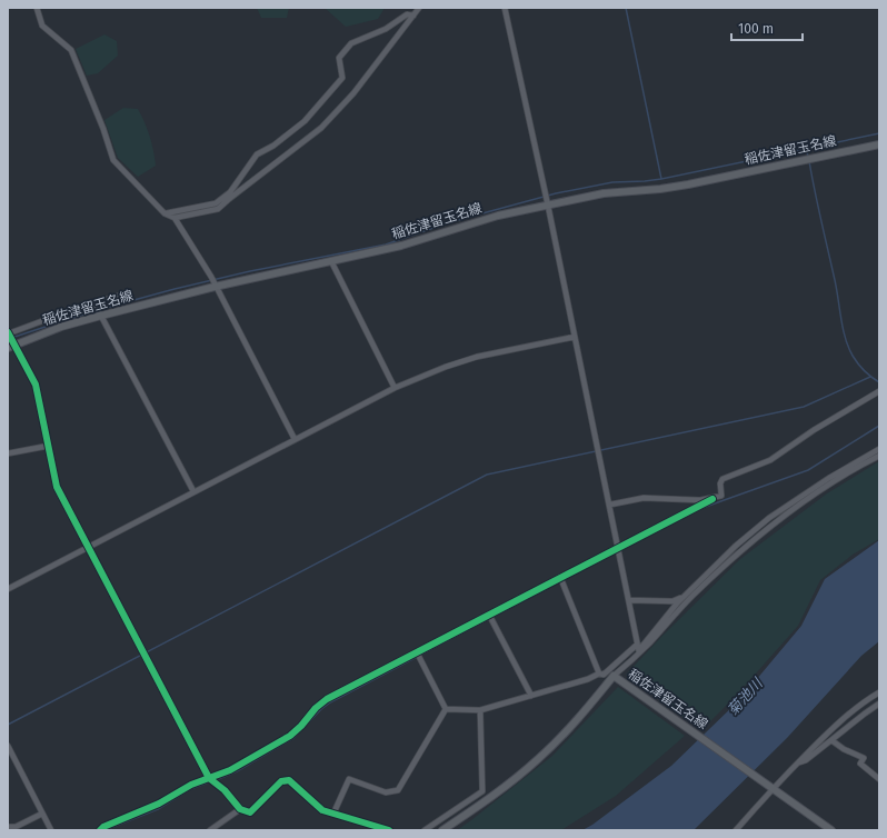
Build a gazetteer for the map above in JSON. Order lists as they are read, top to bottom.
{
  "streets": {
    "main road": ["稲佐津留玉名線"]
  },
  "water": ["菊池川"],
  "scale_bar": "100 m"
}
